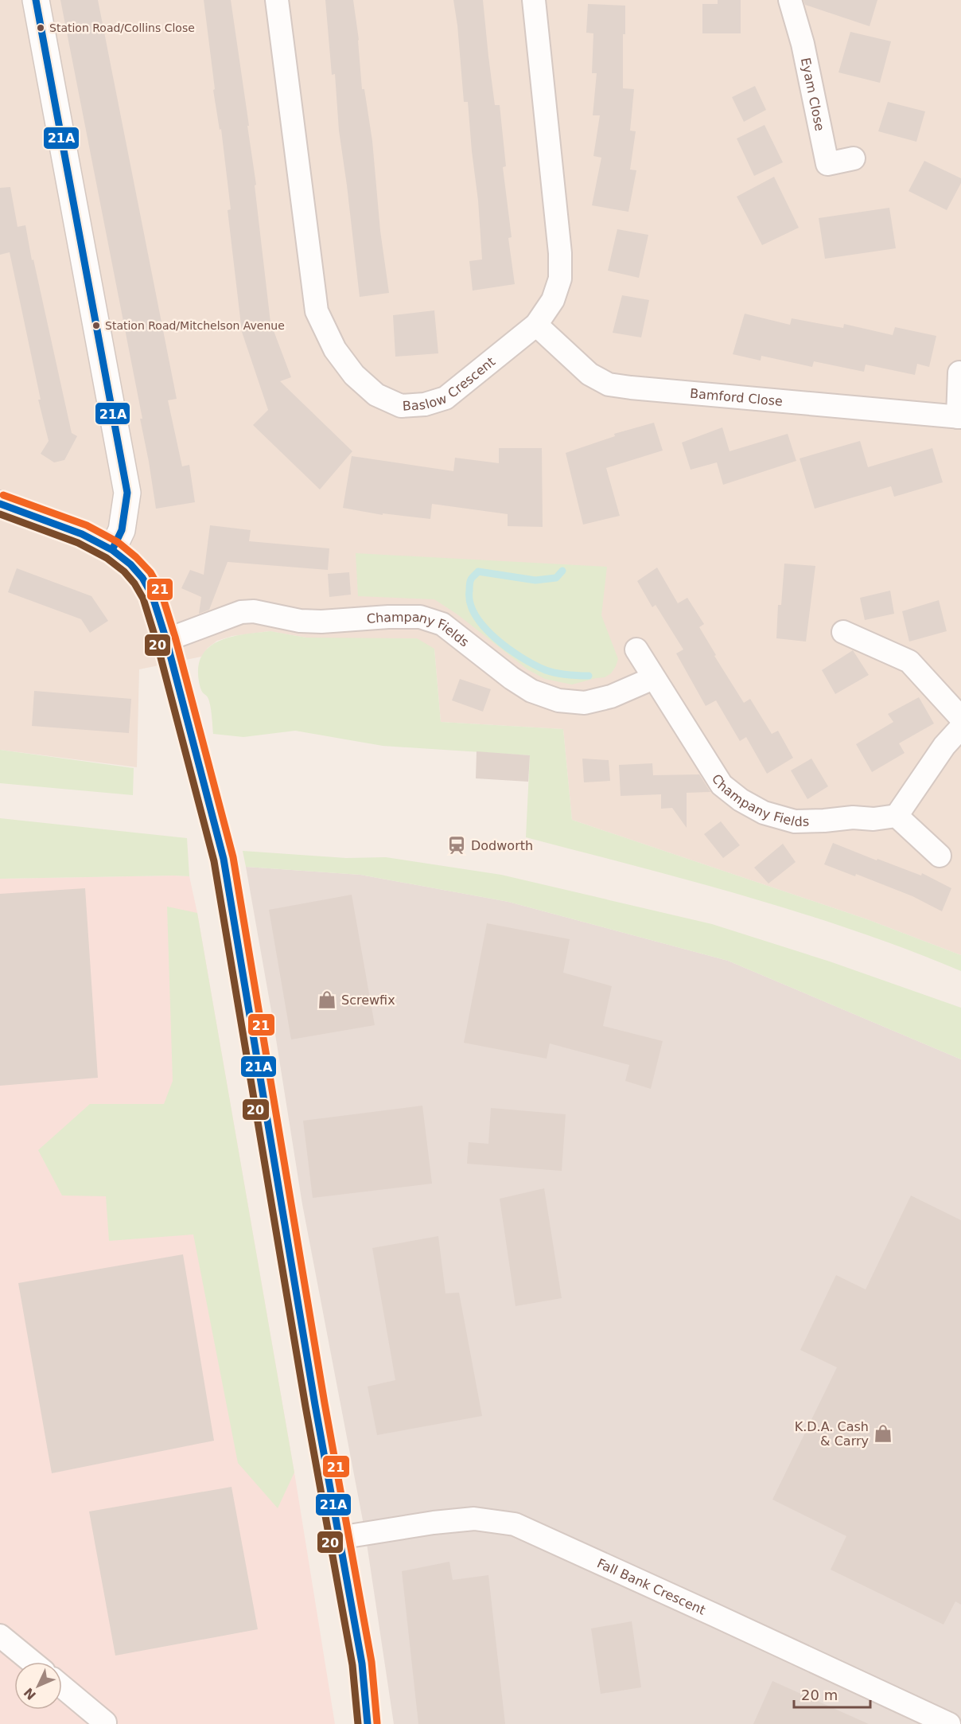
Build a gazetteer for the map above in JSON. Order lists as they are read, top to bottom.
{
  "streets": {
    "street": [
      "Eyam Close",
      "Baslow Crescent",
      "Bamford Close",
      "Champany Fields",
      "Fall Bank Crescent"
    ]
  },
  "crossings": [
    ["Baslow Crescent", "Bamford Close"]
  ],
  "places": {
    "other": ["Station Road/Collins Close", "Station Road/Mitchelson Avenue"],
    "station": ["Dodworth"],
    "shop": ["Screwfix", "K.D.A. Cash & Carry"]
  },
  "lines": ["transit line 21A", "transit line 21", "transit line 20"],
  "scale_bar": "20 m",
  "north": "bottom left"
}
